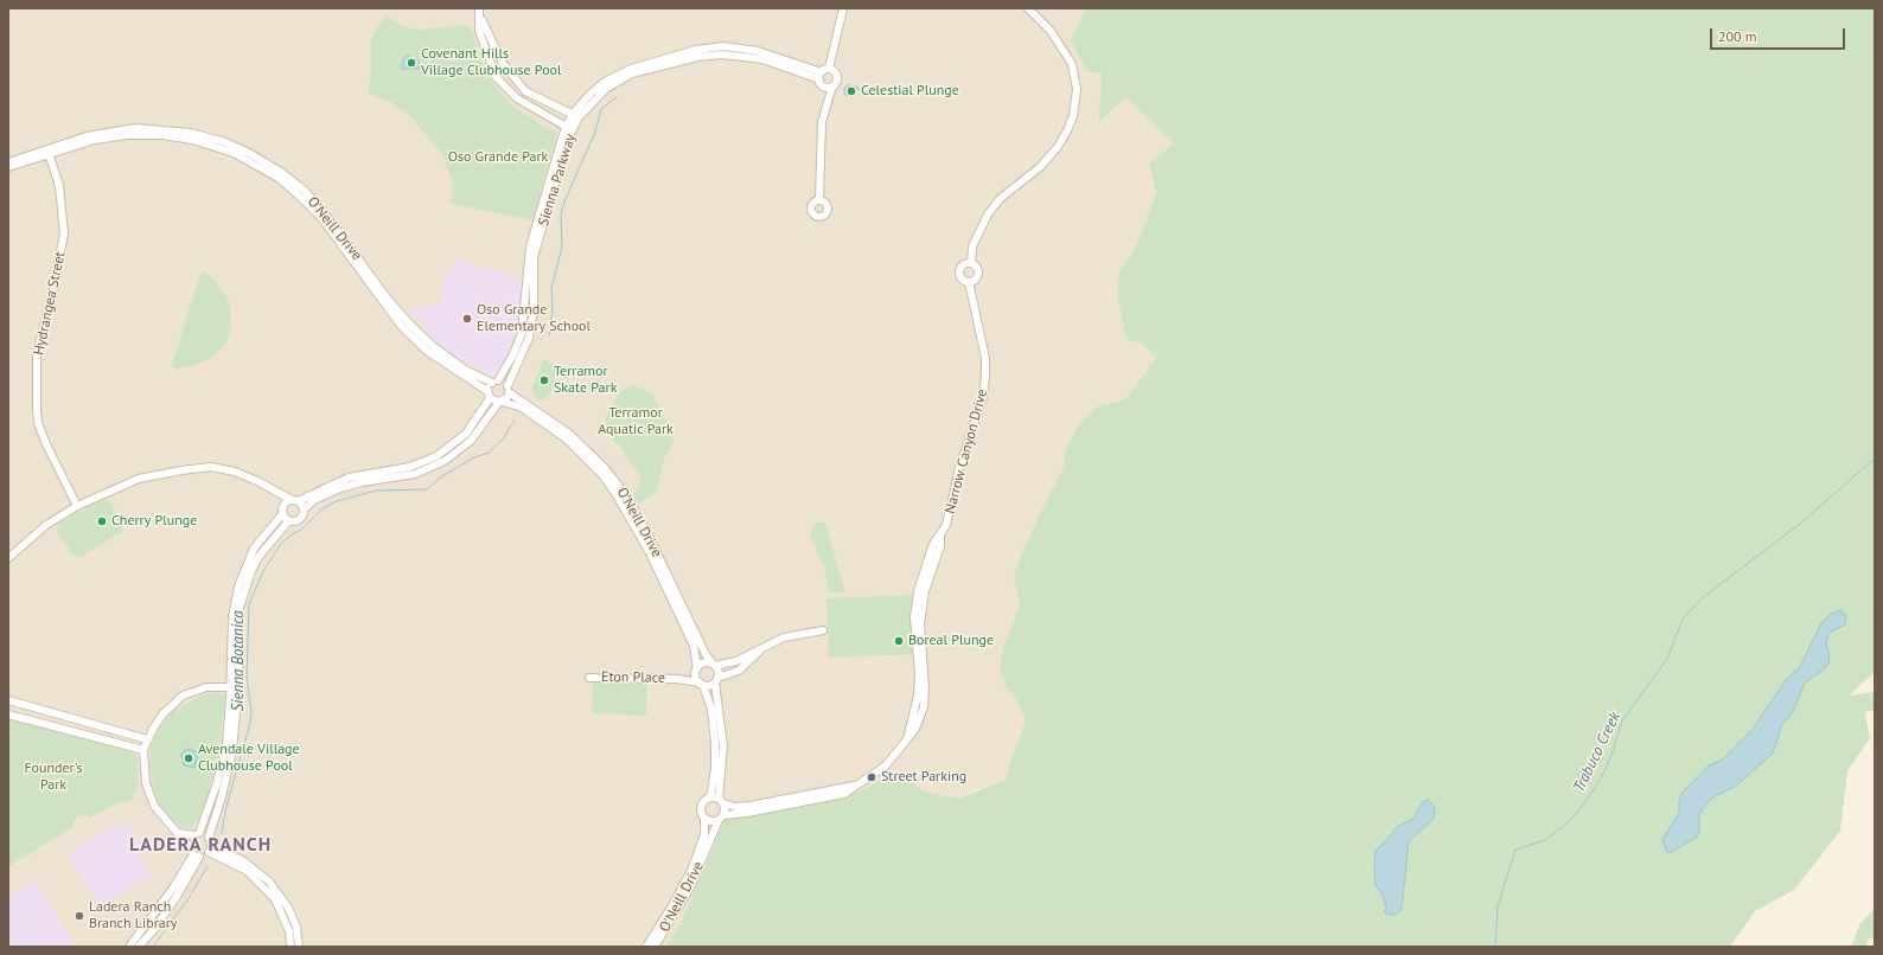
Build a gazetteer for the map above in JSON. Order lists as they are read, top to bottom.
{
  "streets": {
    "main road": [
      "Sienna Parkway",
      "O'Neill Drive",
      "Hydrangea Street",
      "Narrow Canyon Drive",
      "Eton Place"
    ]
  },
  "crossings": [
    ["Sienna Parkway", "O'Neill Drive"],
    ["O'Neill Drive", "Hydrangea Street"],
    ["O'Neill Drive", "Narrow Canyon Drive"],
    ["O'Neill Drive", "Eton Place"]
  ],
  "districts": ["LADERA RANCH"],
  "water": ["Sienna Botanica", "Trabuco Creek"],
  "parks": ["Oso Grande Park", "Terramor Aquatic Park", "Founder's Park"],
  "places": [
    "Covenant Hills Village Clubhouse Pool",
    "Celestial Plunge",
    "Oso Grande Elementary School",
    "Terramor Skate Park",
    "Cherry Plunge",
    "Boreal Plunge",
    "Avendale Village Clubhouse Pool",
    "Street Parking",
    "Ladera Ranch Branch Library"
  ],
  "scale_bar": "200 m"
}
